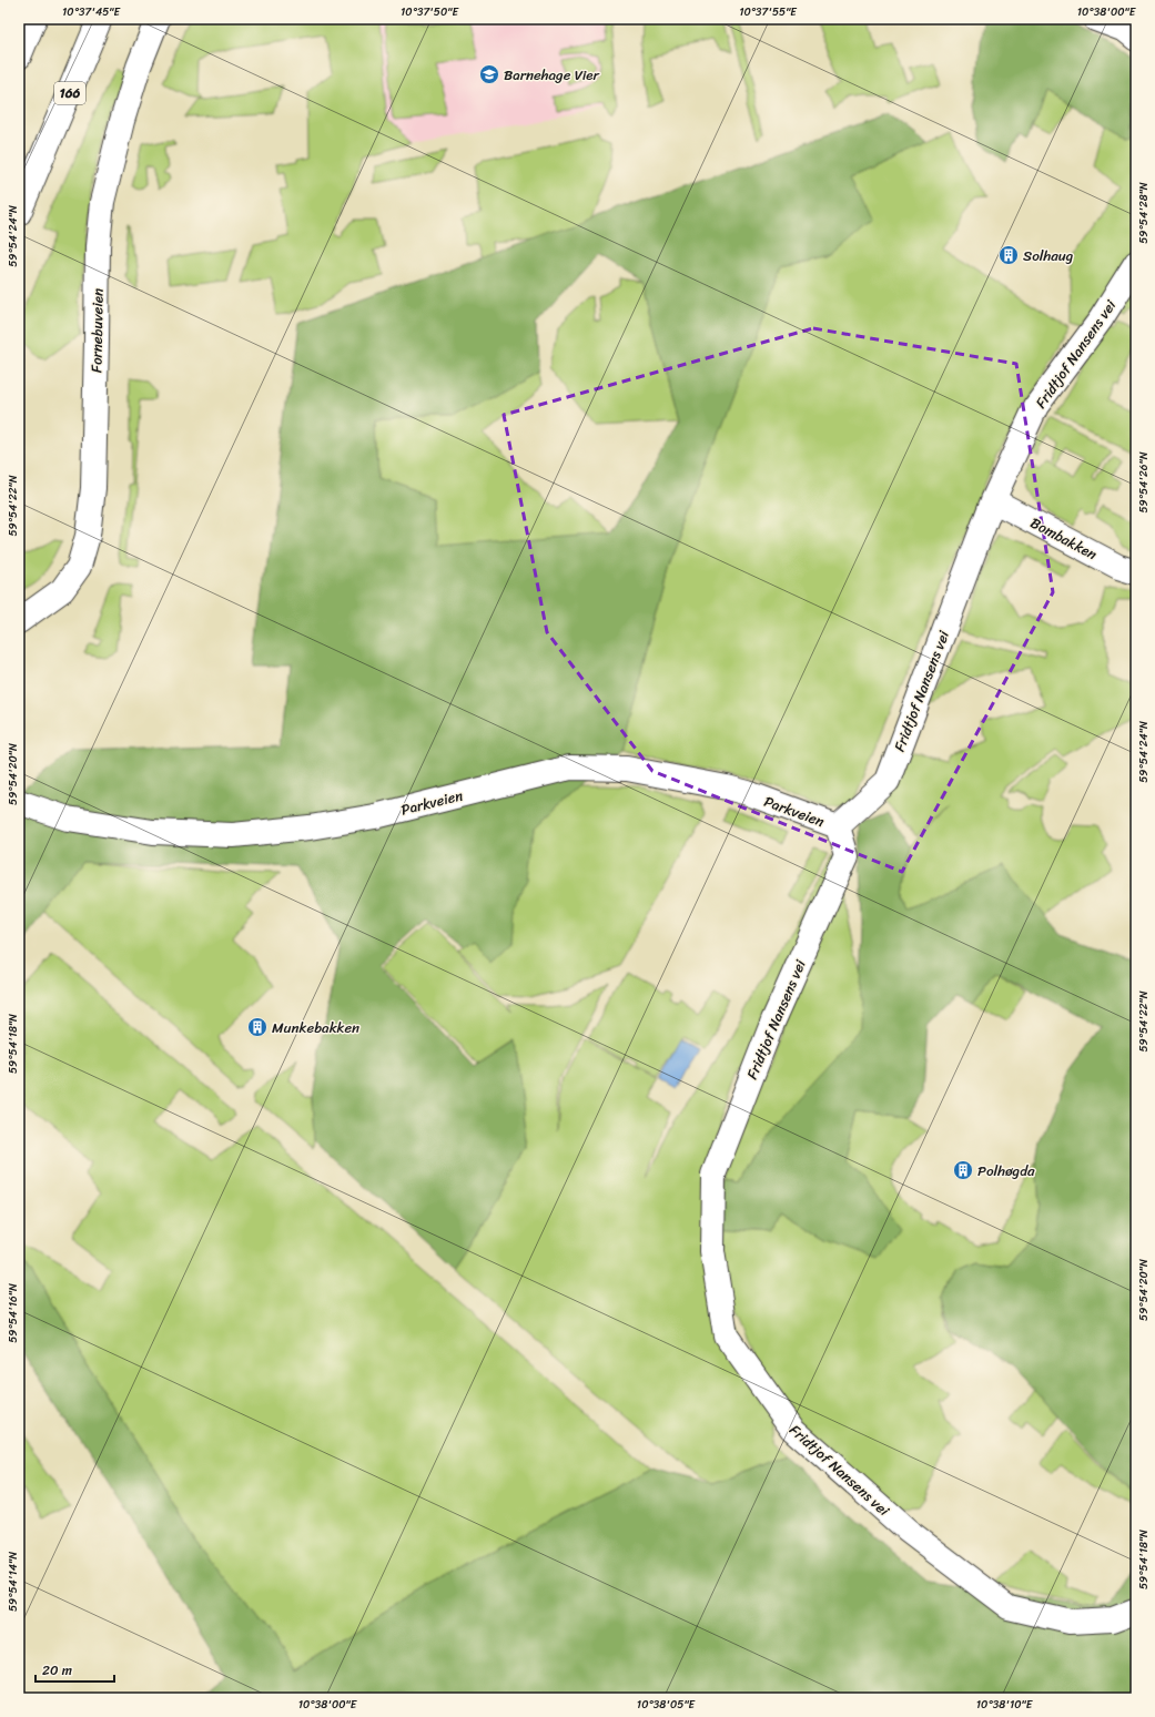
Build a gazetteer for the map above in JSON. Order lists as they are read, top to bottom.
{
  "streets": {
    "street": [
      "166",
      "Fornebuveien",
      "Fridtjof Nansens vei",
      "Bombakken",
      "Parkveien"
    ]
  },
  "crossings": [
    ["Fridtjof Nansens vei", "Bombakken"],
    ["Fridtjof Nansens vei", "Parkveien"]
  ],
  "places": {
    "school or university": ["Barnehage Vier"],
    "building": ["Solhaug", "Munkebakken", "Polhøgda"]
  },
  "scale_bar": "20 m",
  "coordinates": [
    "10°37'45\"E",
    "10°37'50\"E",
    "10°37'55\"E",
    "10°38'00\"E",
    "59°54'28\"N",
    "59°54'24\"N",
    "59°54'26\"N",
    "59°54'22\"N",
    "59°54'20\"N",
    "59°54'18\"N",
    "59°54'16\"N",
    "59°54'14\"N",
    "10°38'05\"E",
    "10°38'10\"E"
  ]
}
